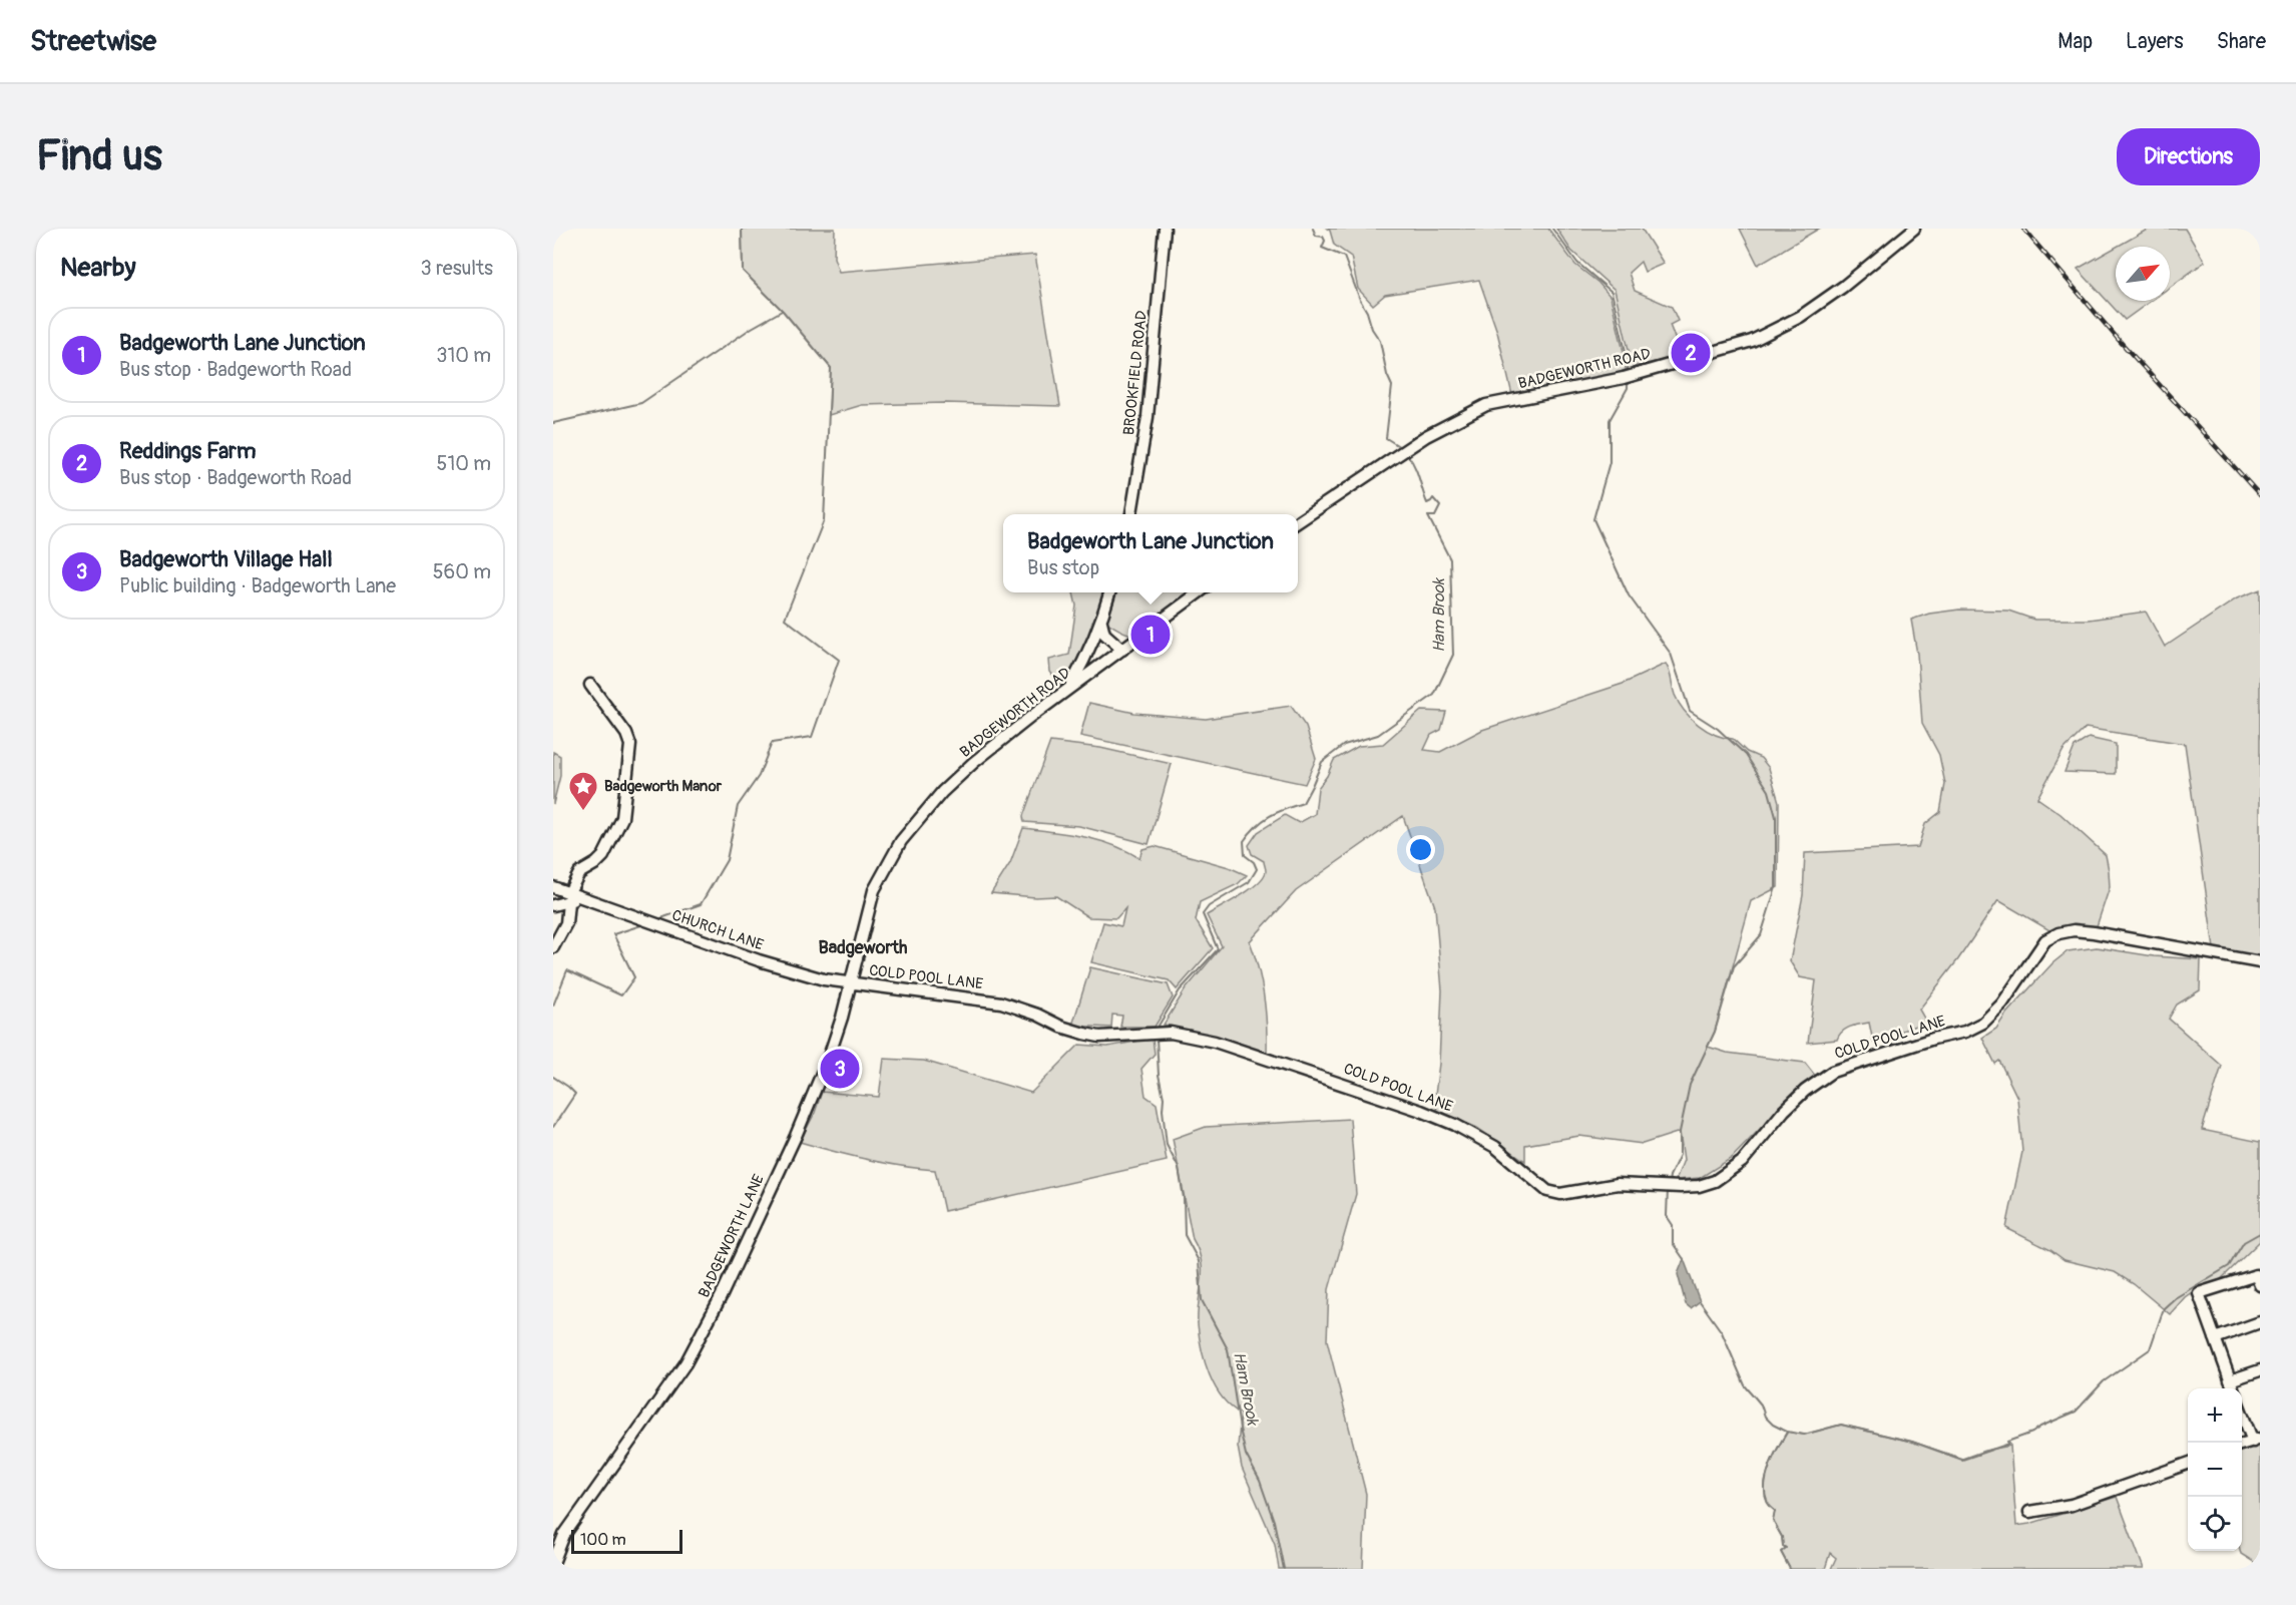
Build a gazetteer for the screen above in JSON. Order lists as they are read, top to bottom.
{
  "streets": {
    "street": [
      "BADGEWORTH ROAD",
      "BROOKFIELD ROAD",
      "CHURCH LANE",
      "COLD POOL LANE",
      "BADGEWORTH LANE"
    ]
  },
  "crossings": [
    ["BADGEWORTH ROAD", "BADGEWORTH LANE"],
    ["CHURCH LANE", "COLD POOL LANE"],
    ["CHURCH LANE", "BADGEWORTH LANE"],
    ["COLD POOL LANE", "BADGEWORTH LANE"]
  ],
  "districts": ["Badgeworth"],
  "water": ["Ham Brook"],
  "places": {
    "place": ["Badgeworth Manor"]
  },
  "scale_bar": "100 m",
  "north": "top right",
  "page": {
    "header": "Streetwise",
    "nav": ["Map", "Layers", "Share"],
    "buttons": "Directions",
    "title": "Find us",
    "heading": ["Nearby", "3 results"],
    "list": [
      {
        "mark": "1",
        "name": "Badgeworth Lane Junction",
        "note": "Bus stop · Badgeworth Road",
        "value": "310 m"
      },
      {
        "mark": "2",
        "name": "Reddings Farm",
        "note": "Bus stop · Badgeworth Road",
        "value": "510 m"
      },
      {
        "mark": "3",
        "name": "Badgeworth Village Hall",
        "note": "Public building · Badgeworth Lane",
        "value": "560 m"
      }
    ],
    "pins": ["2", "1", "3"],
    "popup": ["Badgeworth Lane Junction", "Bus stop"],
    "map_buttons": ["+", "−"],
    "scale": "100 m"
  }
}
